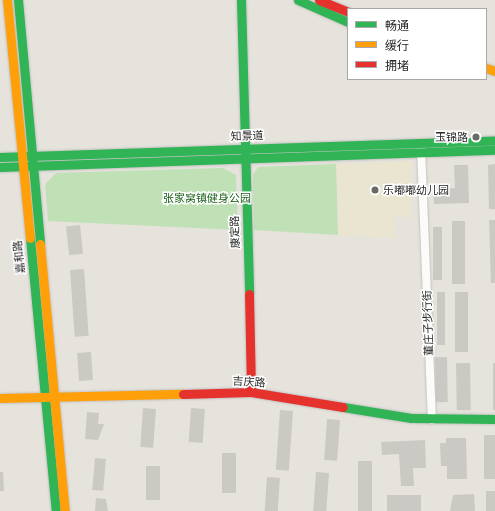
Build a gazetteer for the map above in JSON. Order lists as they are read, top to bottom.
{
  "streets": {
    "main road": [
      "知景道",
      "康定路",
      "嘉和路",
      "吉庆路"
    ],
    "street": ["董庄子步行街"]
  },
  "crossings": [
    ["知景道", "康定路"],
    ["知景道", "嘉和路"],
    ["知景道", "董庄子步行街"],
    ["康定路", "吉庆路"],
    ["嘉和路", "吉庆路"],
    ["董庄子步行街", "吉庆路"]
  ],
  "parks": ["张家窝镇健身公园"],
  "places": ["玉锦路", "乐嘟嘟幼儿园"],
  "legend": ["畅通", "缓行", "拥堵"]
}
